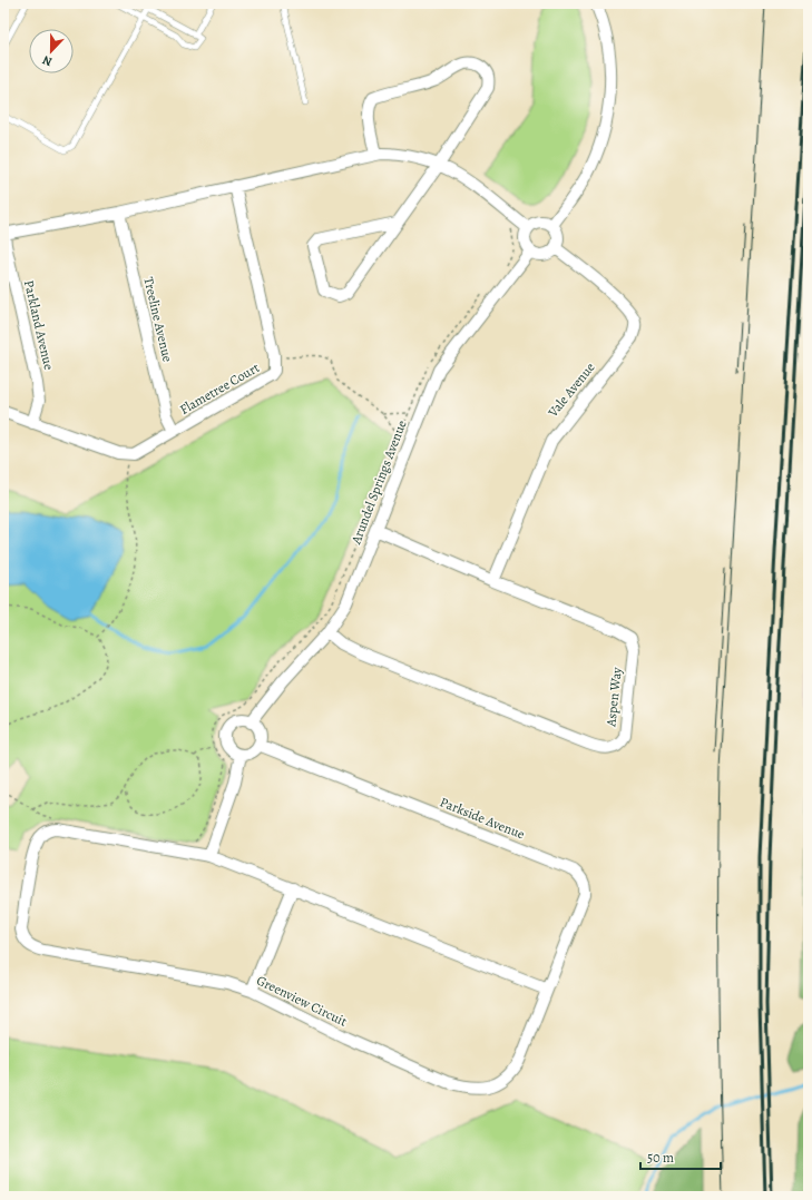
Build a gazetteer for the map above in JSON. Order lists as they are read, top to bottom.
{
  "streets": {
    "street": [
      "Treeline Avenue",
      "Parkland Avenue",
      "Flametree Court",
      "Vale Avenue",
      "Arundel Springs Avenue",
      "Aspen Way",
      "Parkside Avenue",
      "Greenview Circuit"
    ]
  },
  "crossings": [
    ["Treeline Avenue", "Flametree Court"],
    ["Vale Avenue", "Arundel Springs Avenue"],
    ["Vale Avenue", "Aspen Way"],
    ["Arundel Springs Avenue", "Aspen Way"],
    ["Arundel Springs Avenue", "Parkside Avenue"],
    ["Parkside Avenue", "Greenview Circuit"]
  ],
  "scale_bar": "50 m",
  "north": "bottom"
}
